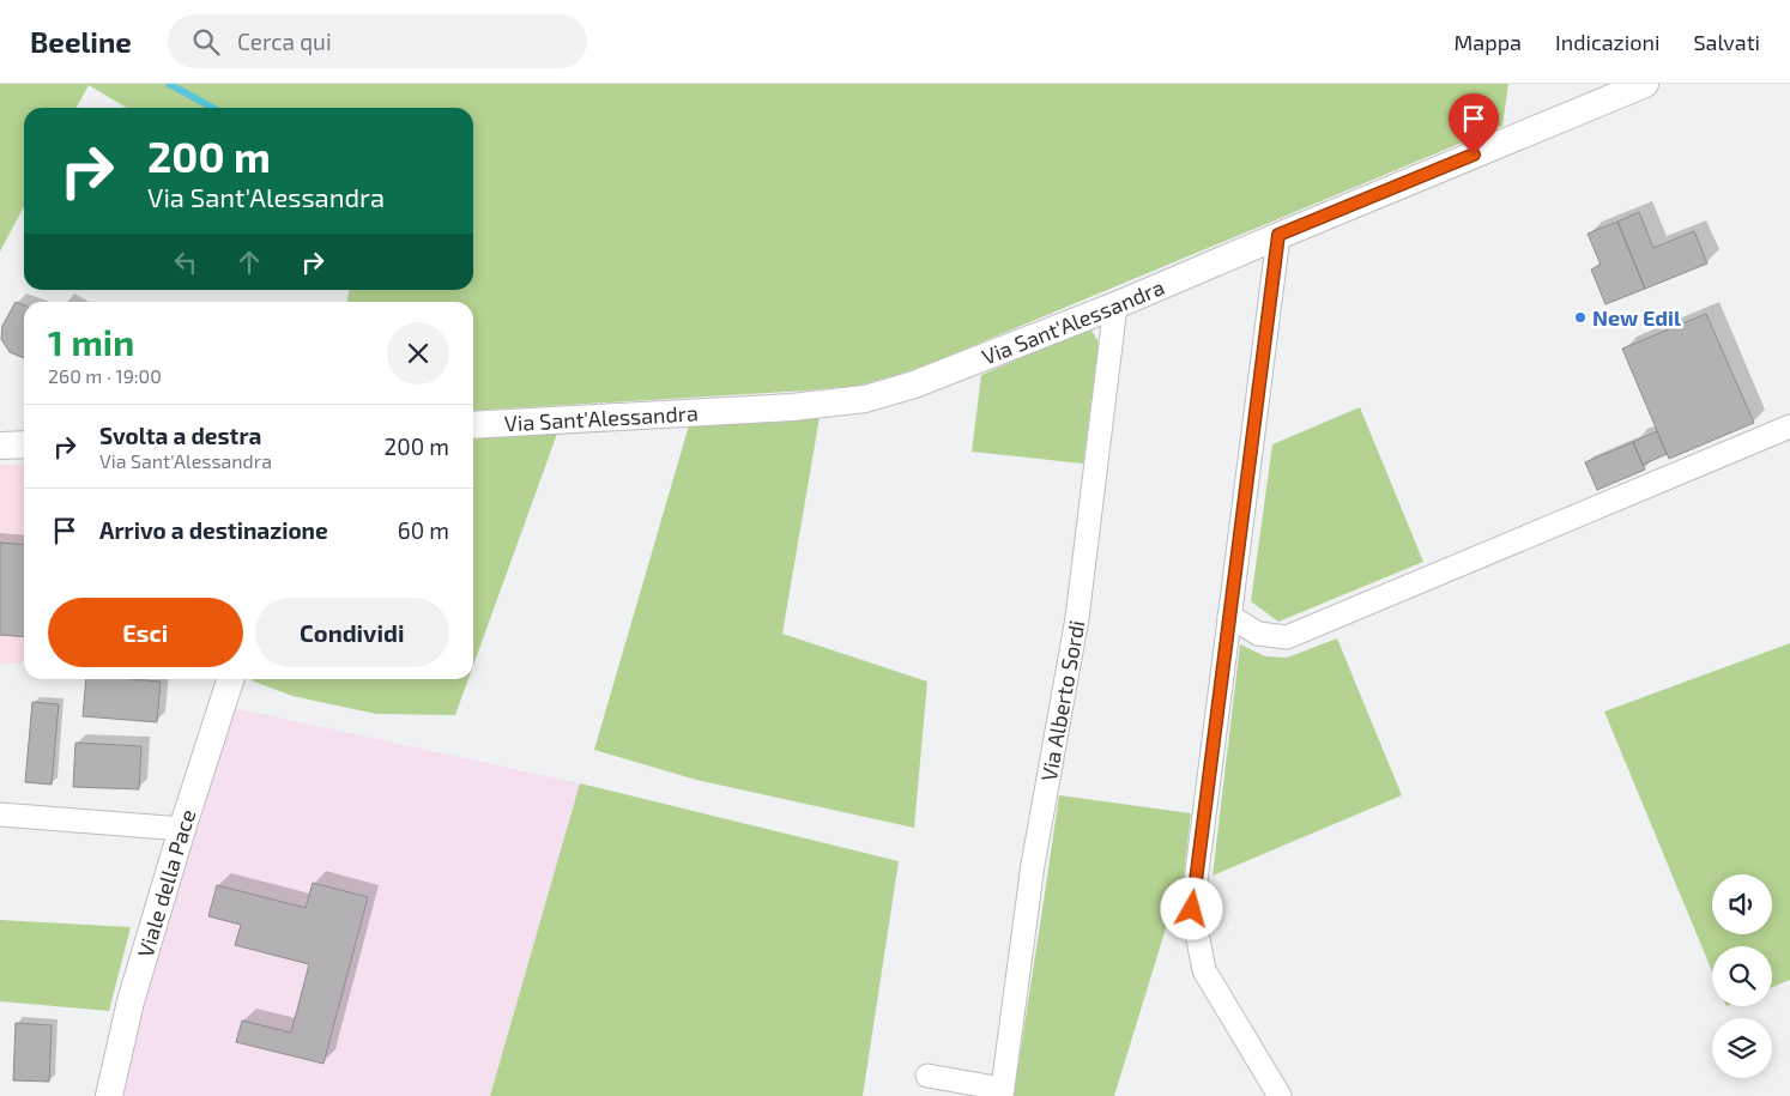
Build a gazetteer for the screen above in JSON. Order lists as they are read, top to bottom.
{
  "streets": {
    "street": ["Via Sant'Alessandra", "Via Alberto Sordi", "Viale della Pace"]
  },
  "crossings": [
    ["Via Sant'Alessandra", "Via Alberto Sordi"]
  ],
  "places": ["New Edil"],
  "page": {
    "header": "Beeline",
    "search": "Cerca qui",
    "nav": ["Mappa", "Indicazioni", "Salvati"],
    "turn": ["200 m", "Via Sant'Alessandra"],
    "heading": ["1 min", "260 m · 19:00"],
    "list": [
      {
        "name": "Svolta a destra",
        "note": "Via Sant'Alessandra",
        "value": "200 m"
      },
      {
        "name": "Arrivo a destinazione",
        "value": "60 m"
      }
    ],
    "buttons": ["Esci", "Condividi"]
  }
}
